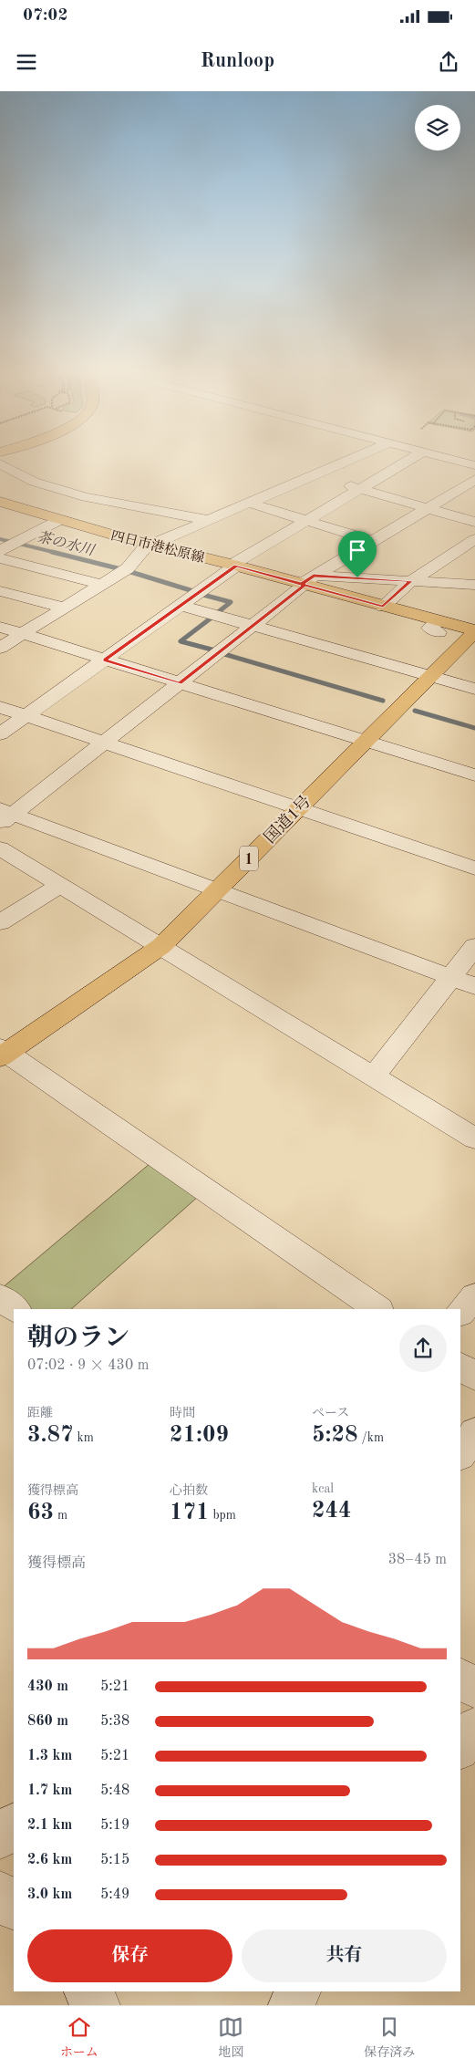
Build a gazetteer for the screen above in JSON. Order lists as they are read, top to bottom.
{
  "streets": {
    "main road": ["四日市港松原線", "国道1号", "1"]
  },
  "crossings": [
    ["四日市港松原線", "国道1号"]
  ],
  "water": ["茶の水川"],
  "page": {
    "status": "07:02",
    "header": "Runloop",
    "heading": ["朝のラン", "07:02 · 9 × 430 m"],
    "stats": [
      ["距離", "3.87 km"],
      ["時間", "21:09"],
      ["ペース", "5:28 /km"],
      ["獲得標高", "63 m"],
      ["心拍数", "171 bpm"],
      ["kcal", "244"]
    ],
    "chart": ["獲得標高", "38–45 m"],
    "list": [
      {
        "name": "430 m",
        "note": "5:21"
      },
      {
        "name": "860 m",
        "note": "5:38"
      },
      {
        "name": "1.3 km",
        "note": "5:21"
      },
      {
        "name": "1.7 km",
        "note": "5:48"
      },
      {
        "name": "2.1 km",
        "note": "5:19"
      },
      {
        "name": "2.6 km",
        "note": "5:15"
      },
      {
        "name": "3.0 km",
        "note": "5:49"
      }
    ],
    "buttons": ["保存", "共有"],
    "tabs": ["ホーム", "地図", "保存済み"]
  }
}
